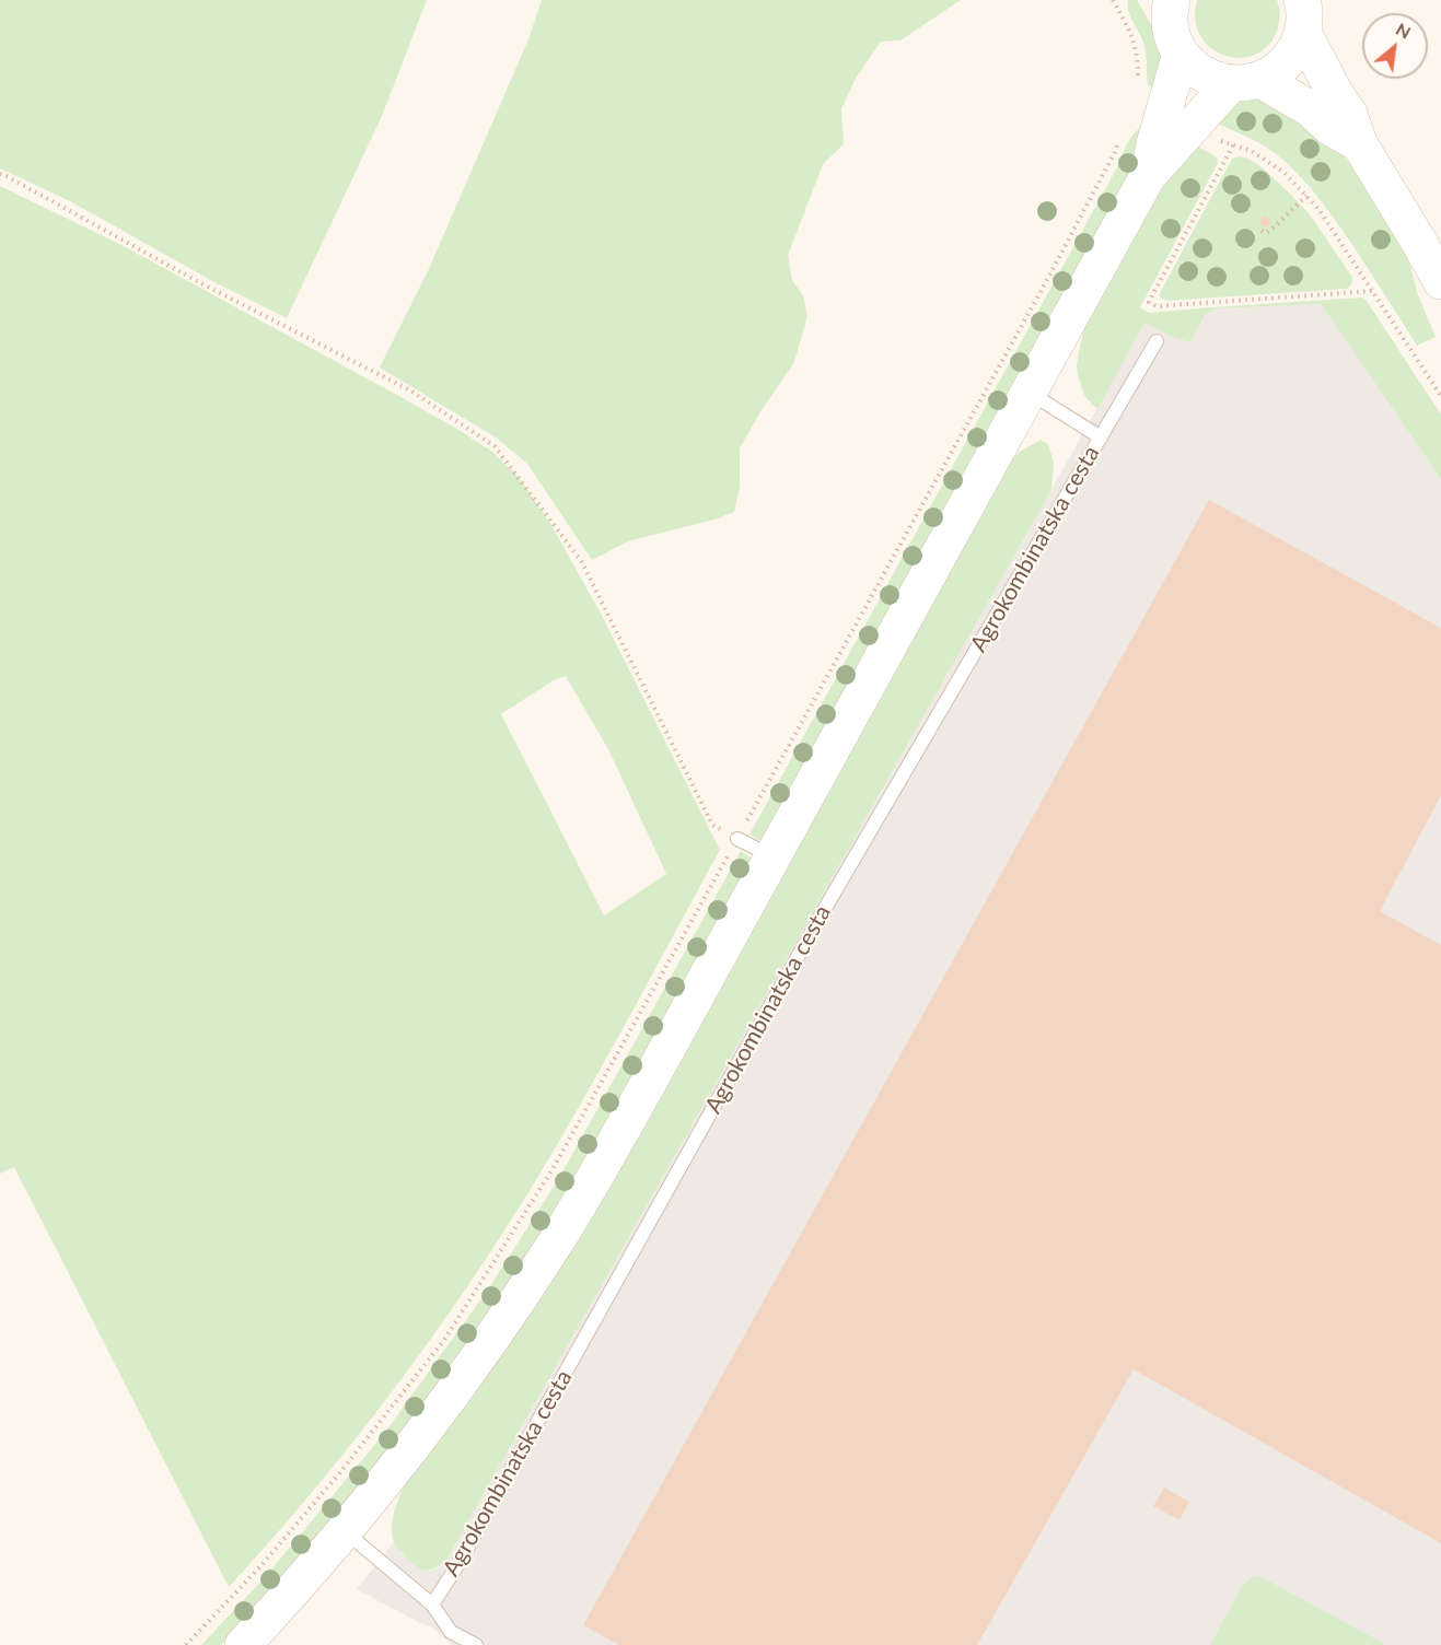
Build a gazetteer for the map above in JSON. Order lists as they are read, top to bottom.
{
  "streets": {
    "lane": ["Agrokombinatska cesta"]
  },
  "north": "top right"
}
